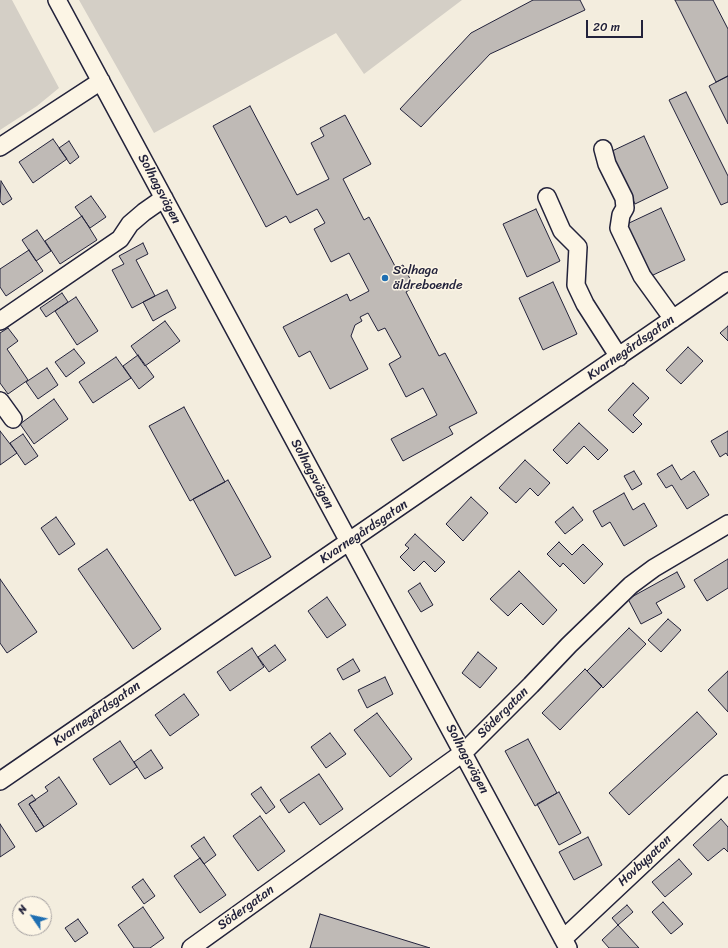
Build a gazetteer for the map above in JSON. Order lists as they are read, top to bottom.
{
  "streets": {
    "street": [
      "Solhagsvägen",
      "Kvarnegårdsgatan",
      "Södergatan",
      "Hovbygatan"
    ]
  },
  "crossings": [
    ["Solhagsvägen", "Kvarnegårdsgatan"],
    ["Solhagsvägen", "Södergatan"],
    ["Solhagsvägen", "Hovbygatan"]
  ],
  "places": ["Solhaga äldreboende"],
  "scale_bar": "20 m",
  "north": "top left"
}
